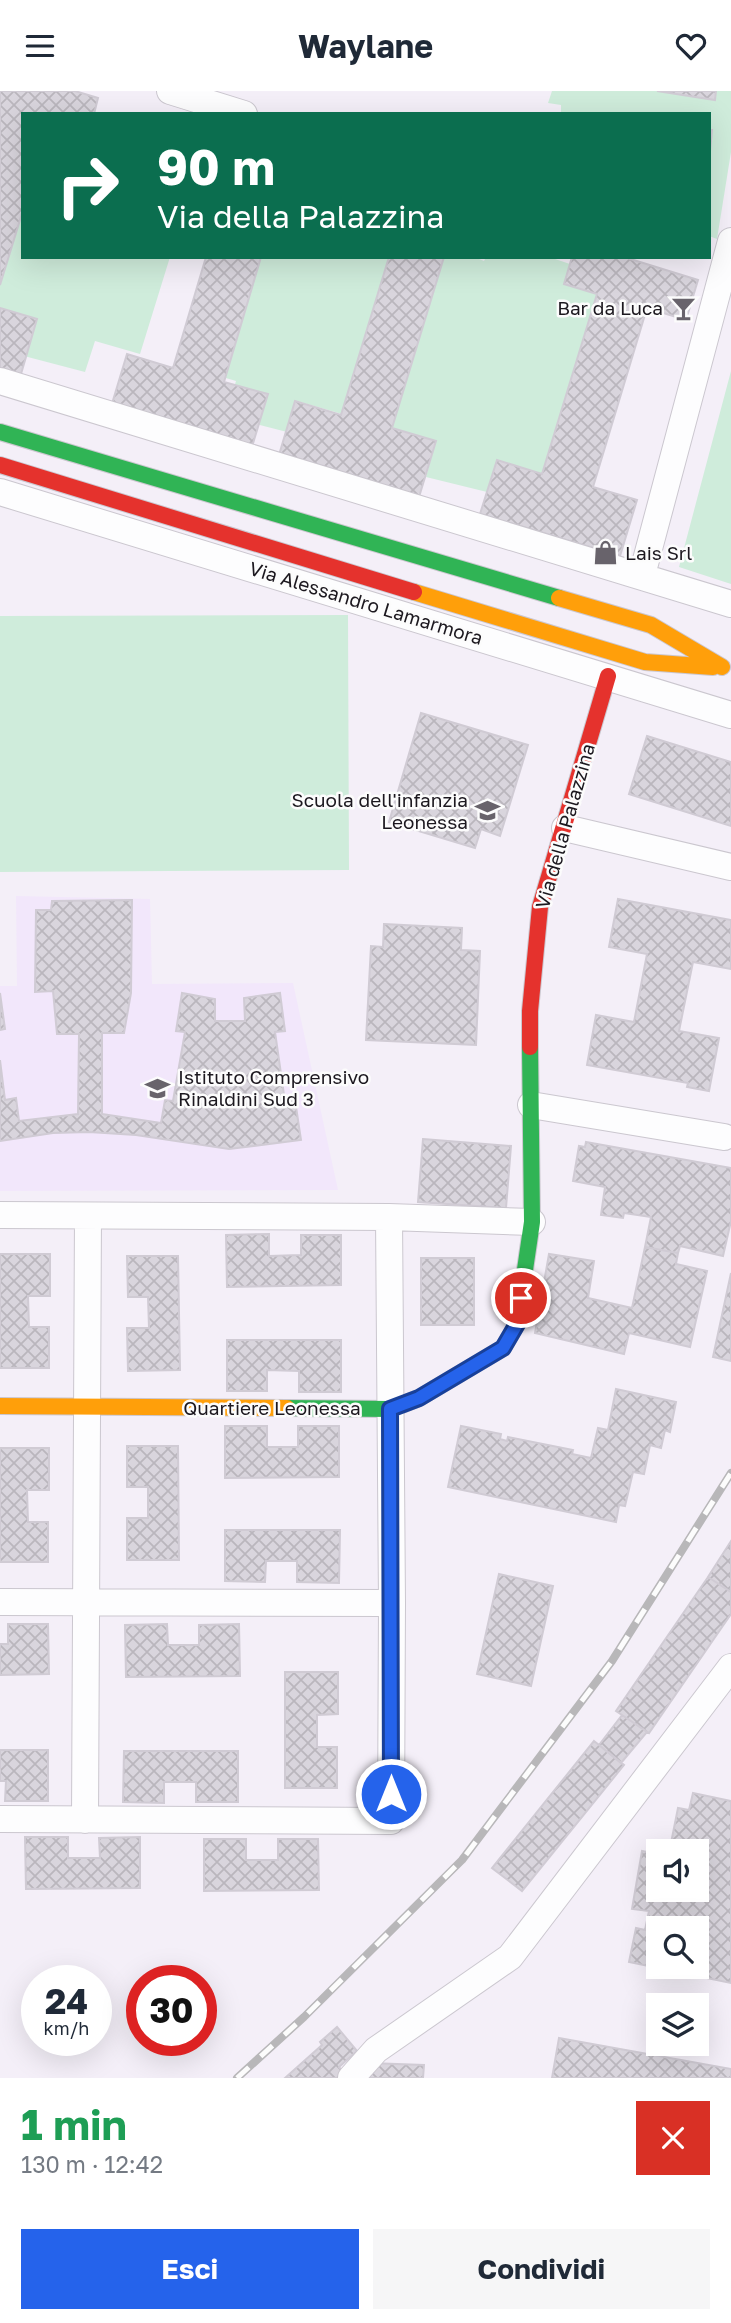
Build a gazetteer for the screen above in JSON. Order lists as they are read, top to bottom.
{
  "streets": {
    "main road": ["Via Alessandro Lamarmora", "Via della Palazzina", "Quartiere Leonessa"]
  },
  "crossings": [
    ["Via Alessandro Lamarmora", "Via della Palazzina"],
    ["Via della Palazzina", "Quartiere Leonessa"]
  ],
  "places": {
    "bar": ["Bar da Luca"],
    "shop": ["Lais Srl"],
    "school or university": ["Scuola dell'infanzia Leonessa", "Istituto Comprensivo Rinaldini Sud 3"]
  },
  "page": {
    "header": "Waylane",
    "turn": ["90 m", "Via della Palazzina"],
    "speed": "24 km/h",
    "limit": "30",
    "heading": ["1 min", "130 m · 12:42"],
    "buttons": ["Esci", "Condividi"]
  }
}
